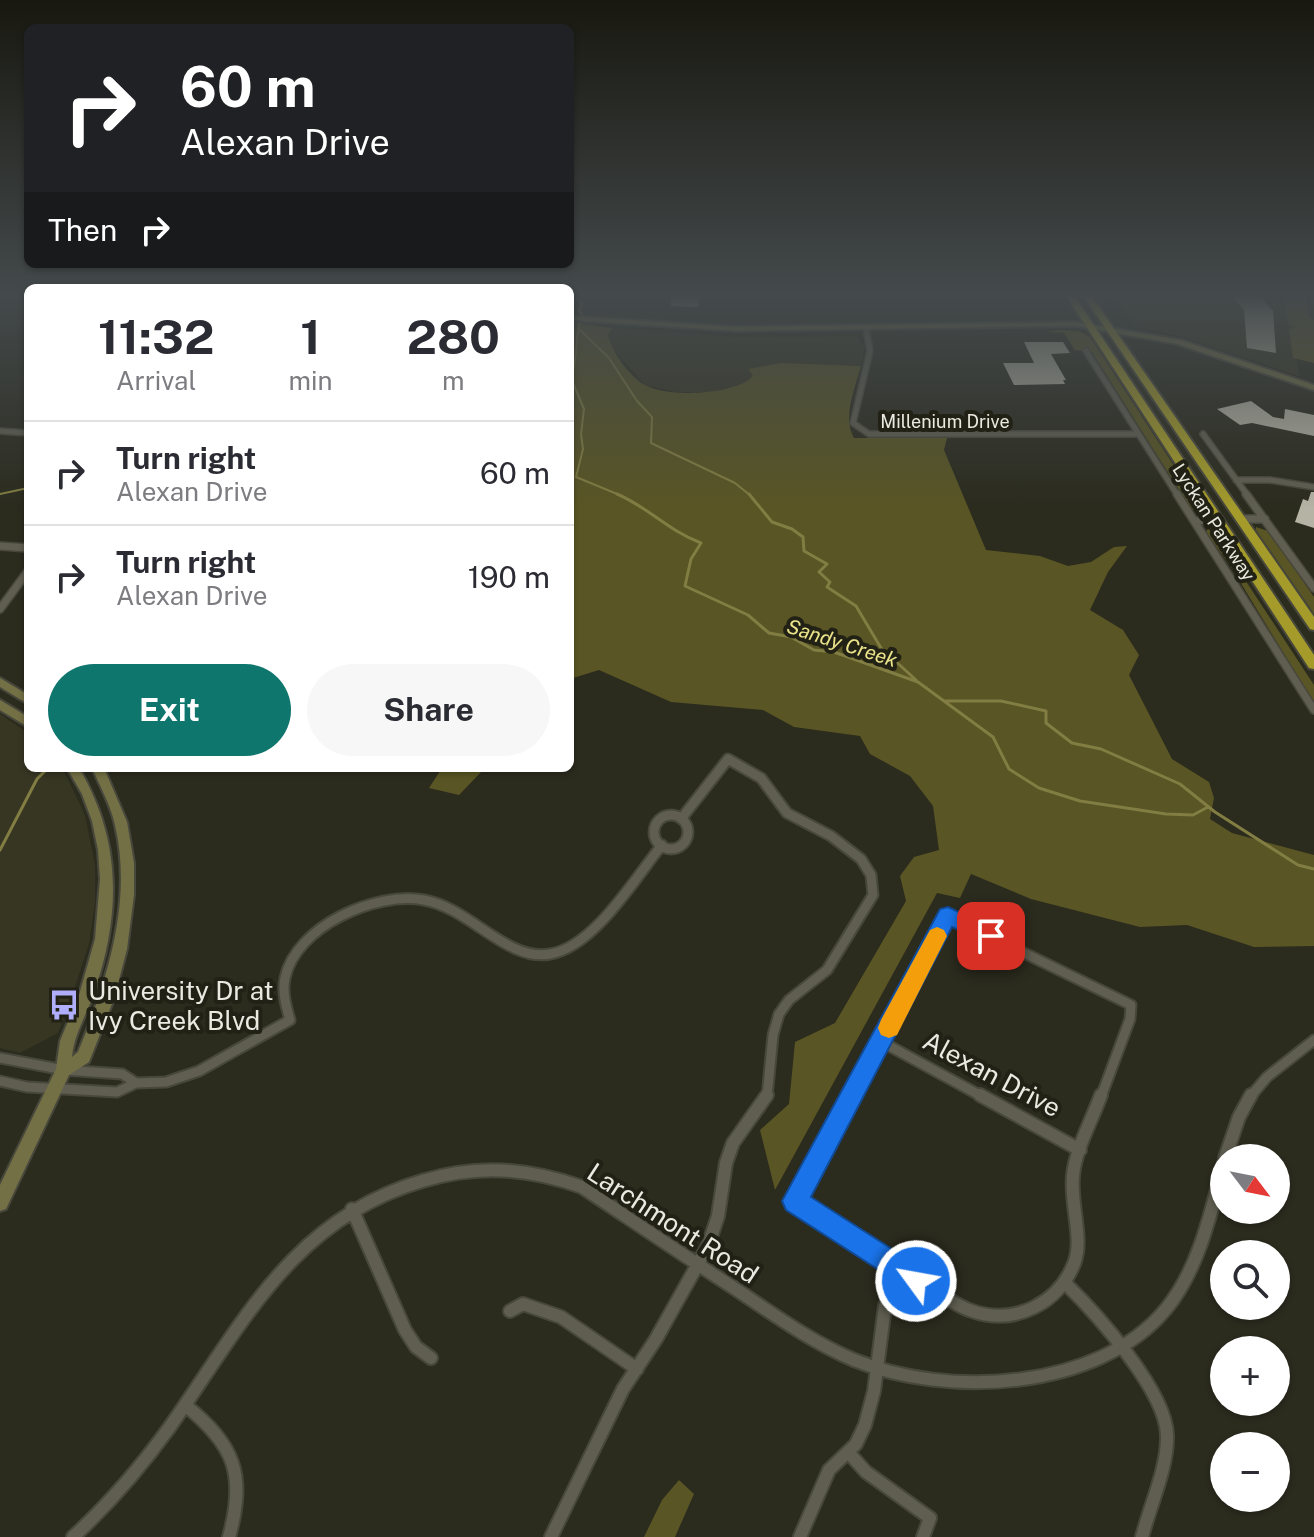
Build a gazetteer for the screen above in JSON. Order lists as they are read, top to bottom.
{
  "streets": {
    "street": [
      "Millenium Drive",
      "Lyckan Parkway",
      "Alexan Drive",
      "Larchmont Road"
    ]
  },
  "crossings": [
    ["Millenium Drive", "Lyckan Parkway"]
  ],
  "water": ["Sandy Creek"],
  "places": {
    "bus stop": ["University Dr at Ivy Creek Blvd"]
  },
  "north": "bottom right",
  "page": {
    "turn": ["60 m", "Alexan Drive"],
    "then": "Then",
    "eta": [
      "11:32",
      "Arrival",
      "1",
      "min",
      "280",
      "m"
    ],
    "list": [
      {
        "name": "Turn right",
        "note": "Alexan Drive",
        "value": "60 m"
      },
      {
        "name": "Turn right",
        "note": "Alexan Drive",
        "value": "190 m"
      }
    ],
    "buttons": ["Exit", "Share"],
    "map_buttons": ["+", "−"]
  }
}
